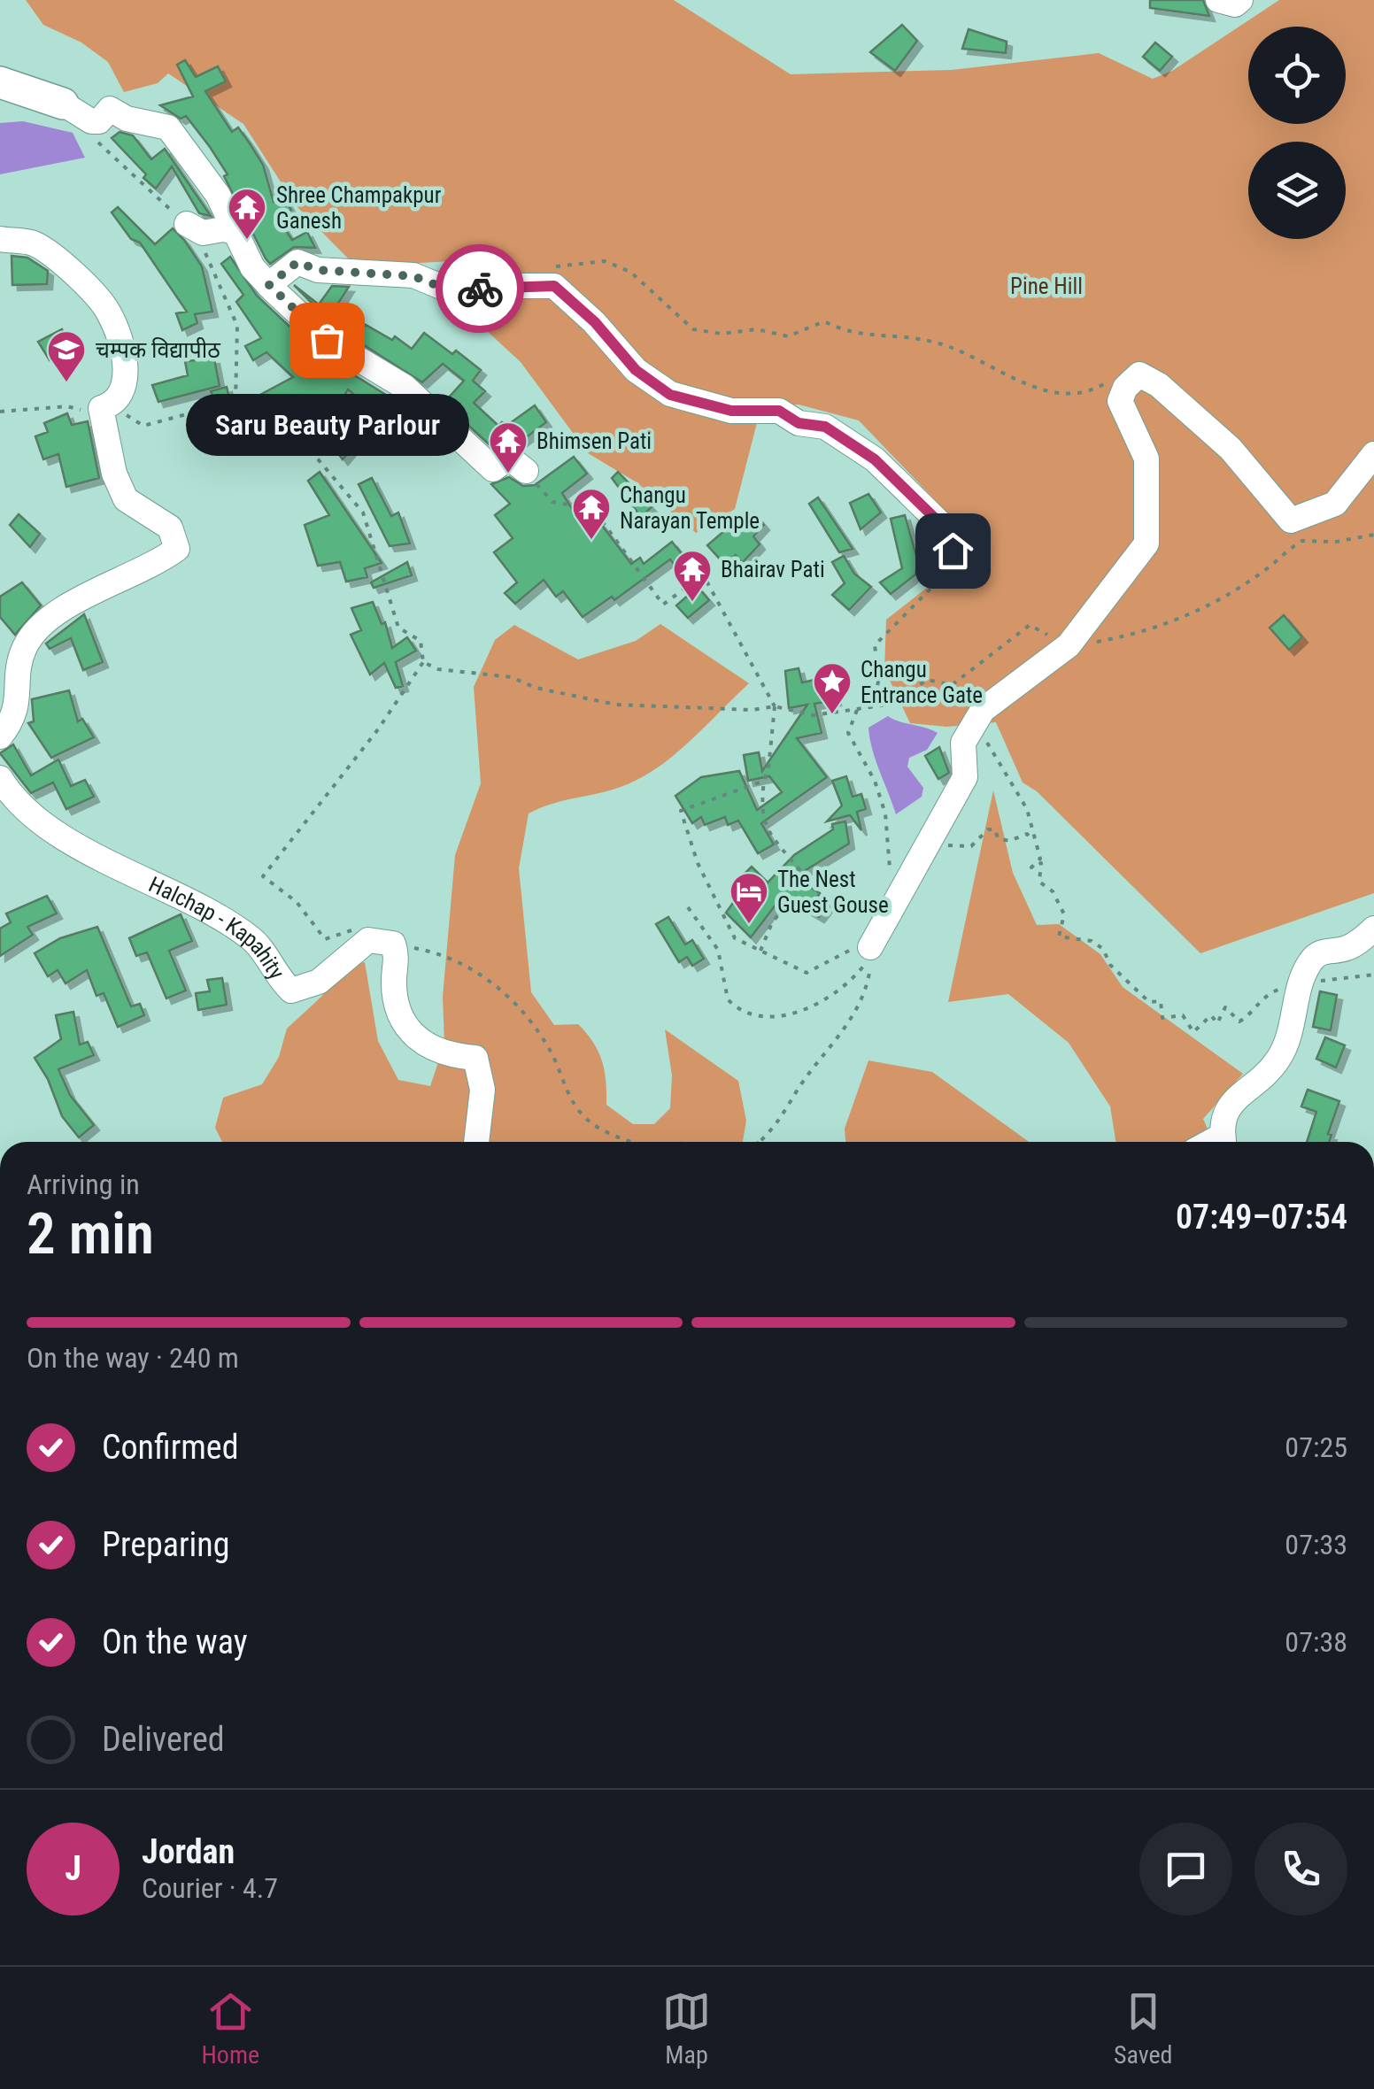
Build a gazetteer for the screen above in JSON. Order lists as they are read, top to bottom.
{
  "streets": {
    "street": ["Halchap - Kapahity"]
  },
  "parks": ["Pine Hill"],
  "places": {
    "temple": [
      "Shree Champakpur Ganesh",
      "Bhimsen Pati",
      "Changu Narayan Temple",
      "Bhairav Pati"
    ],
    "other": ["Saru Beauty Parlour"],
    "school or university": ["चम्पक विद्यापीठ"],
    "place": ["Changu Entrance Gate"],
    "hotel": ["The Nest Guest Gouse"]
  },
  "page": {
    "bubble": "Saru Beauty Parlour",
    "heading": ["2 min", "Arriving in", "07:49–07:54"],
    "panel": ["Jordan", "Courier · 4.7"],
    "bar": "On the way · 240 m",
    "list": [
      ["Confirmed", "07:25"],
      ["Preparing", "07:33"],
      ["On the way", "07:38"],
      "Delivered"
    ],
    "round": "J",
    "tabs": ["Home", "Map", "Saved"]
  }
}
